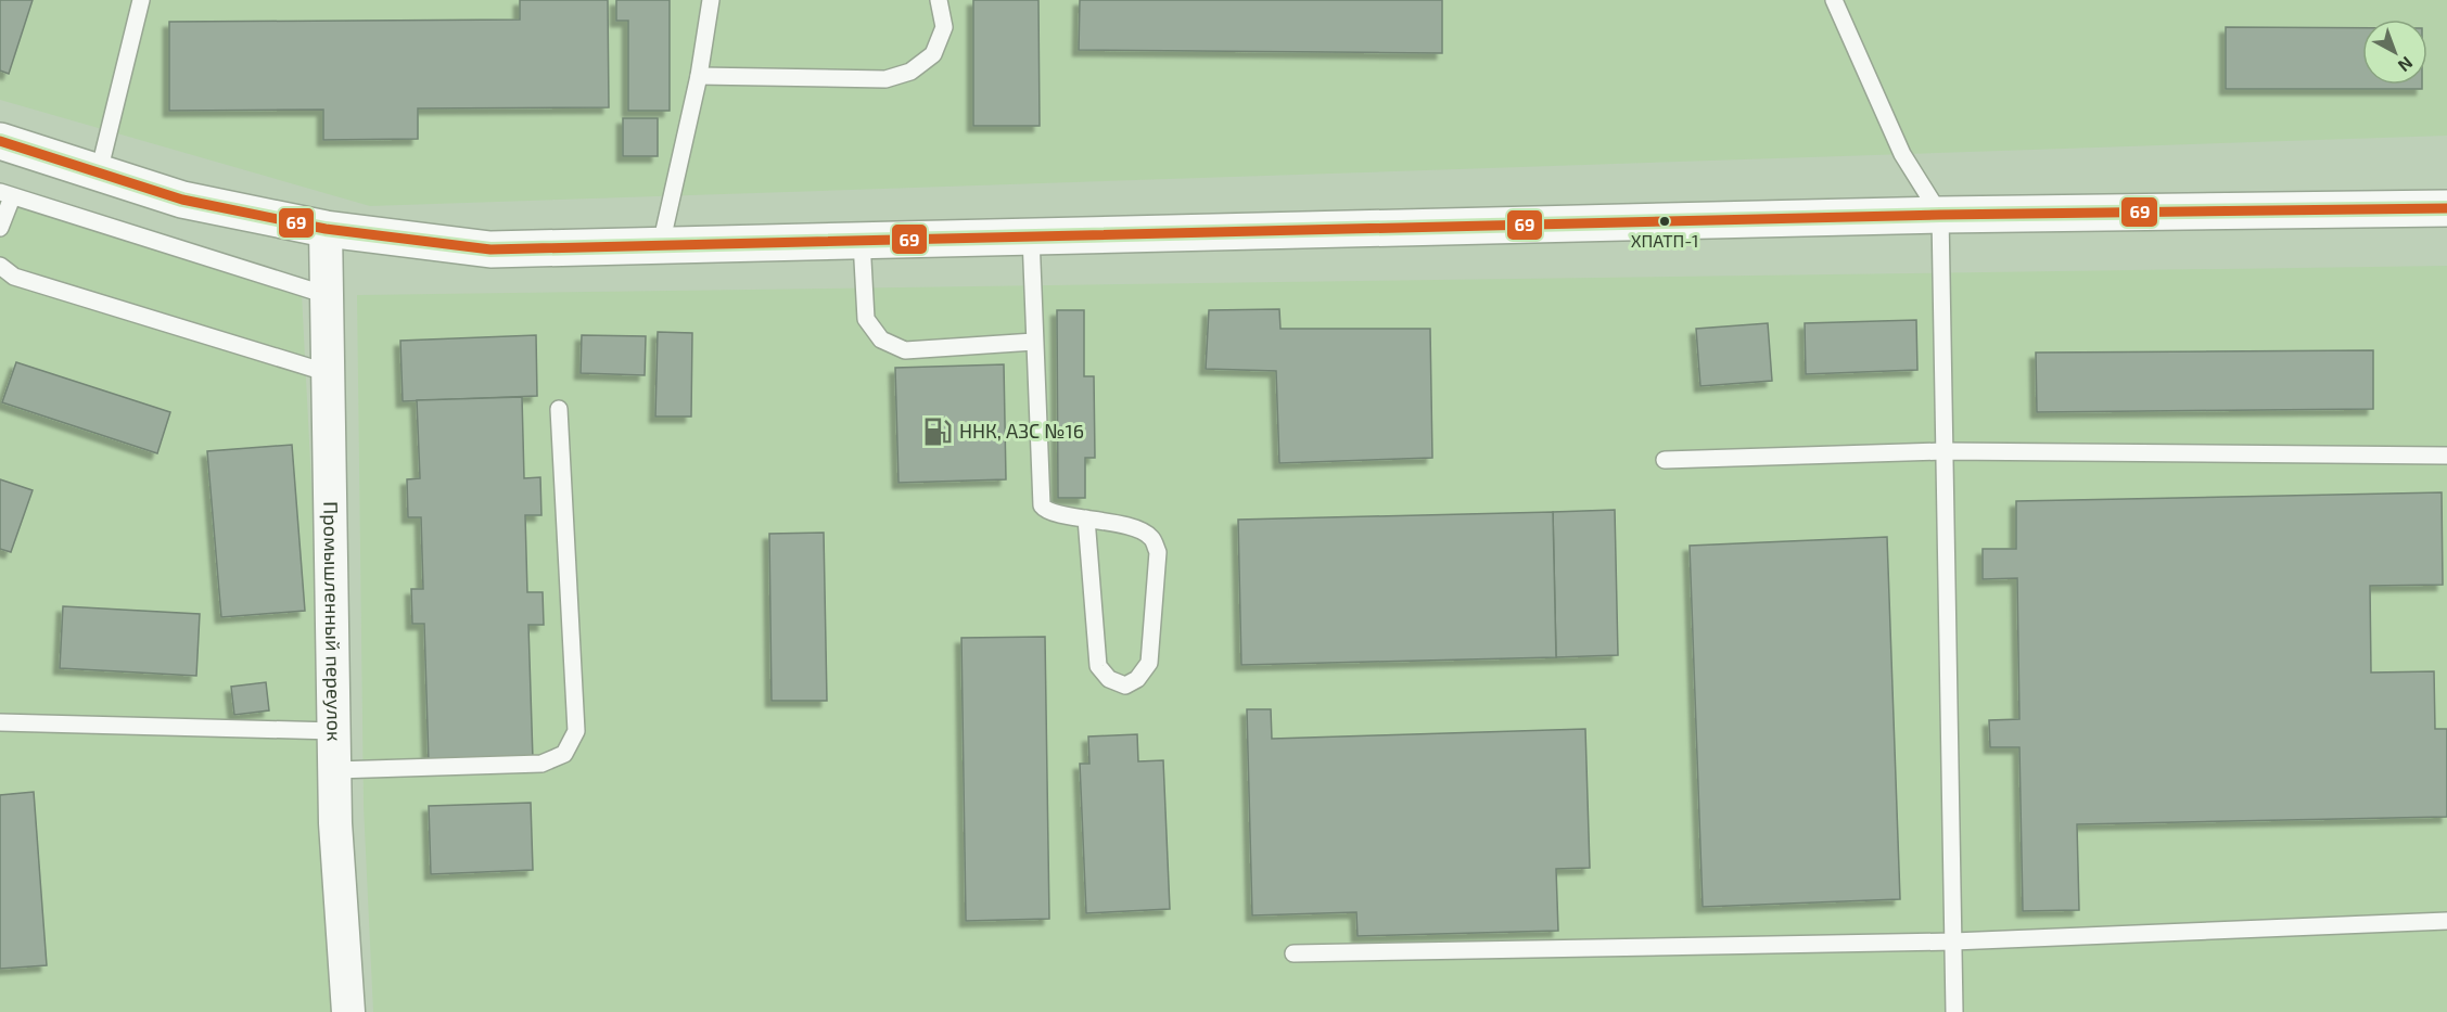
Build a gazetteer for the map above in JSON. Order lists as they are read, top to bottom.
{
  "streets": {
    "street": ["Промышленный переулок"]
  },
  "places": {
    "other": ["ХПАТП-1"],
    "fuel station": ["ННК, АЗС №16"]
  },
  "lines": ["transit line 69"],
  "north": "bottom right"
}
